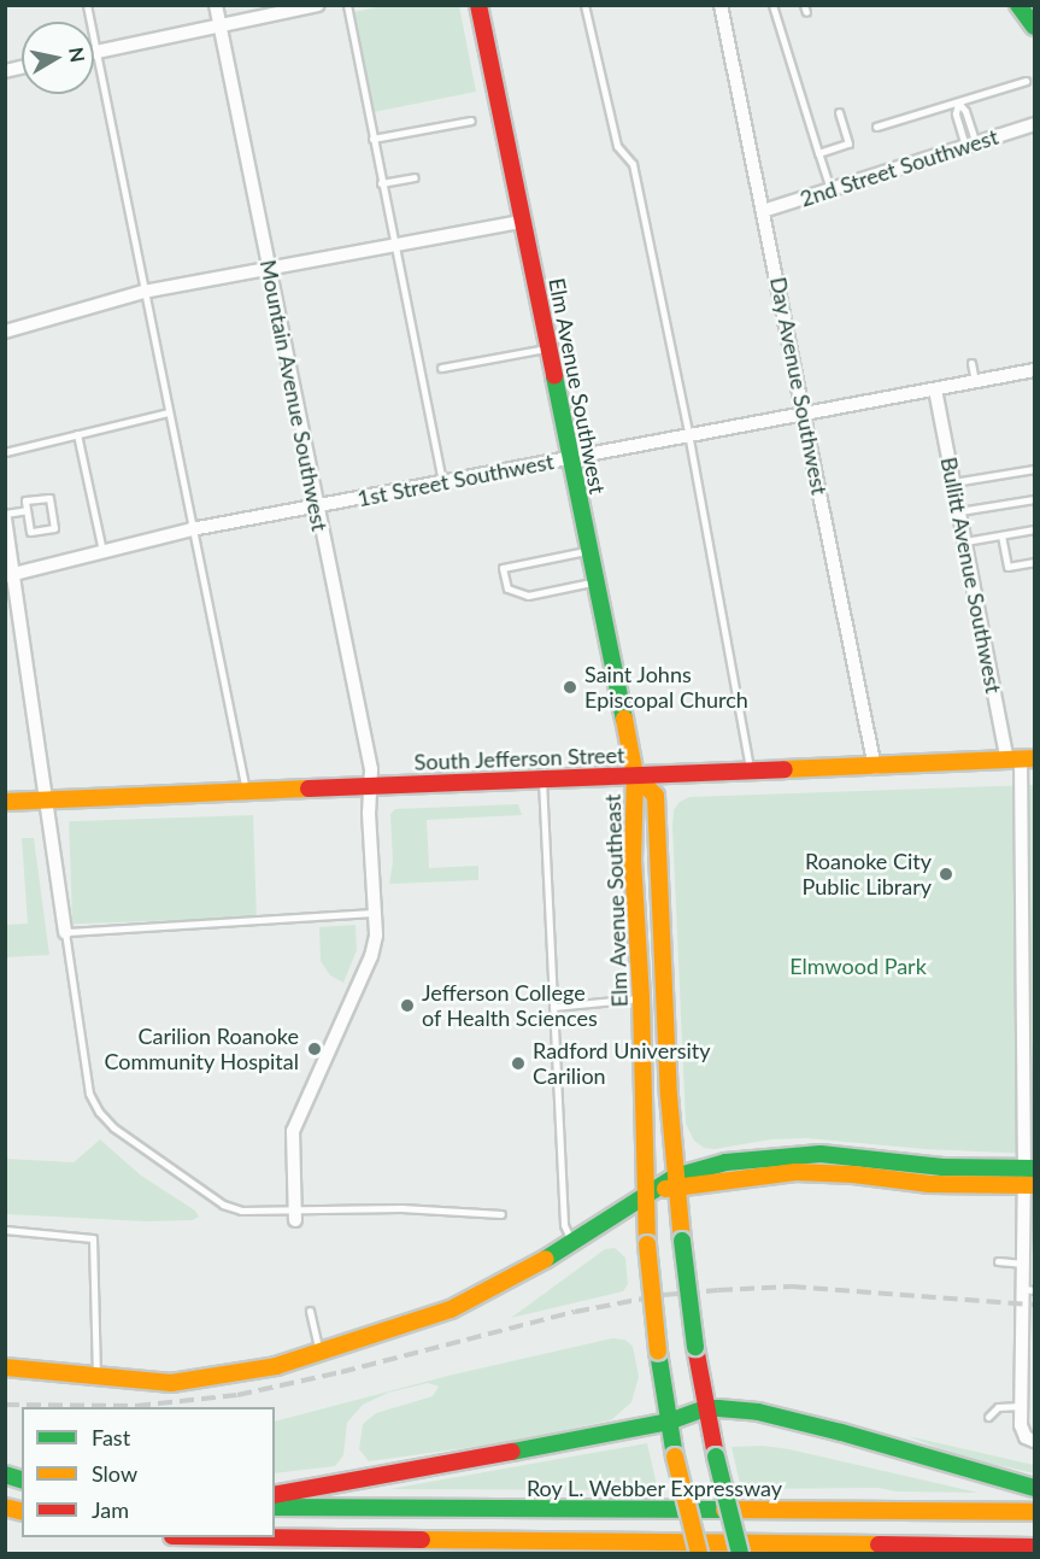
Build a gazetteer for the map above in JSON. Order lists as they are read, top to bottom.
{
  "streets": {
    "main road": [
      "Elm Avenue Southwest",
      "South Jefferson Street",
      "Elm Avenue Southeast",
      "Roy L. Webber Expressway"
    ],
    "street": [
      "2nd Street Southwest",
      "Day Avenue Southwest",
      "Mountain Avenue Southwest",
      "1st Street Southwest",
      "Bullitt Avenue Southwest"
    ]
  },
  "crossings": [
    ["2nd Street Southwest", "Day Avenue Southwest"],
    ["Elm Avenue Southwest", "1st Street Southwest"],
    ["Elm Avenue Southwest", "South Jefferson Street"],
    ["Elm Avenue Southwest", "Elm Avenue Southeast"],
    ["Day Avenue Southwest", "1st Street Southwest"],
    ["Day Avenue Southwest", "South Jefferson Street"],
    ["Mountain Avenue Southwest", "1st Street Southwest"],
    ["Mountain Avenue Southwest", "South Jefferson Street"],
    ["1st Street Southwest", "Bullitt Avenue Southwest"],
    ["Bullitt Avenue Southwest", "South Jefferson Street"],
    ["South Jefferson Street", "Elm Avenue Southeast"]
  ],
  "parks": ["Elmwood Park"],
  "places": [
    "Saint Johns Episcopal Church",
    "Roanoke City Public Library",
    "Jefferson College of Health Sciences",
    "Carilion Roanoke Community Hospital",
    "Radford University Carilion"
  ],
  "legend": ["Fast", "Slow", "Jam"],
  "north": "right"
}
